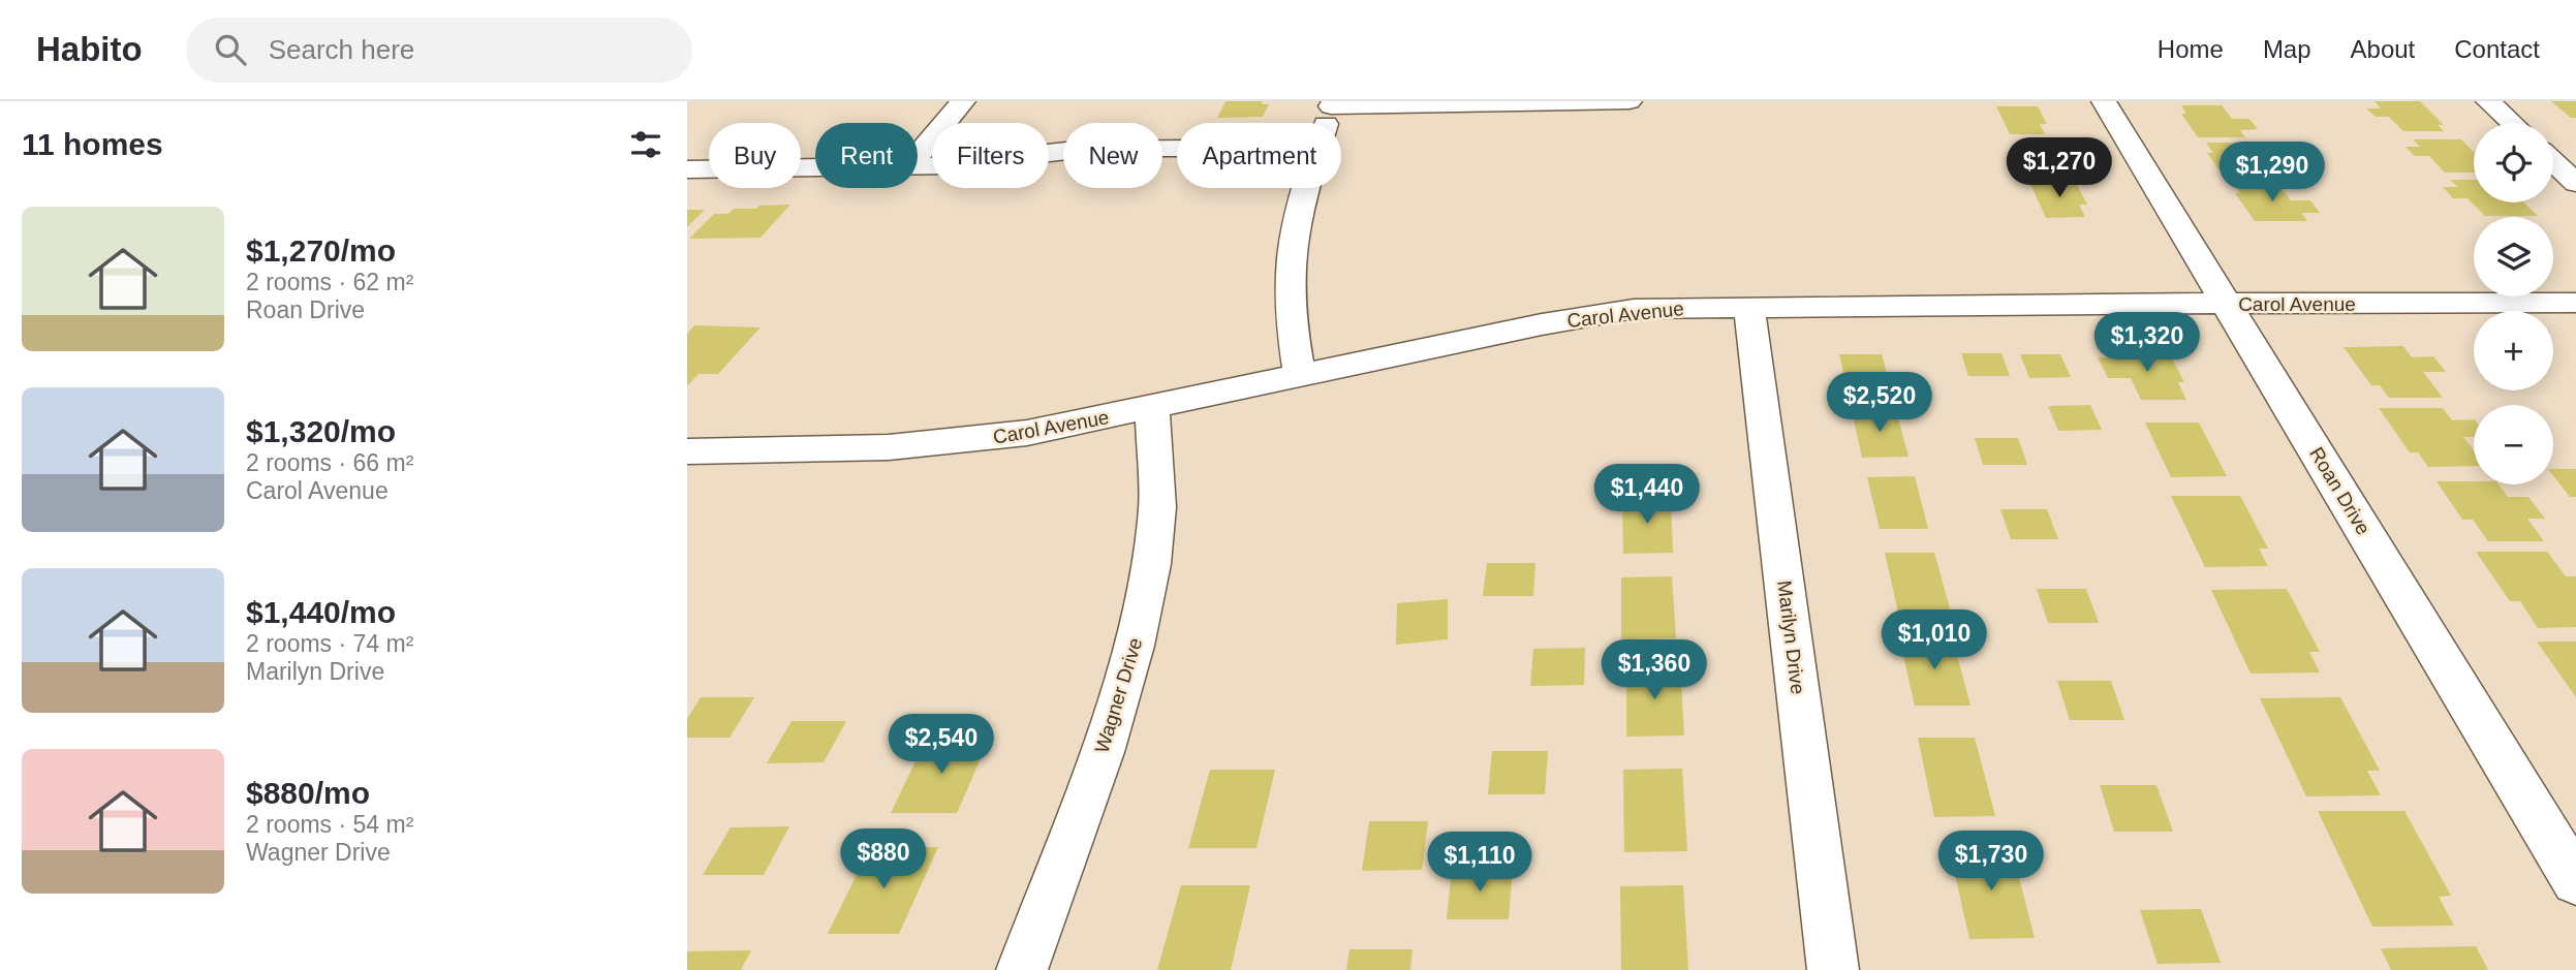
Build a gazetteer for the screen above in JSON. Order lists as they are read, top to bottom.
{
  "streets": {
    "street": [
      "Carol Avenue",
      "Roan Drive",
      "Marilyn Drive",
      "Wagner Drive"
    ]
  },
  "crossings": [
    ["Carol Avenue", "Roan Drive"],
    ["Carol Avenue", "Marilyn Drive"],
    ["Carol Avenue", "Wagner Drive"]
  ],
  "page": {
    "header": "Habito",
    "search": "Search here",
    "nav": [
      "Home",
      "Map",
      "About",
      "Contact"
    ],
    "heading": "11 homes",
    "map_buttons": ["+", "−"],
    "chip": [
      "Buy",
      "Rent",
      "Filters",
      "New",
      "Apartment"
    ],
    "price": [
      "$1,270",
      "$1,290",
      "$1,320",
      "$2,520",
      "$1,440",
      "$1,010",
      "$1,360",
      "$2,540",
      "$880",
      "$1,730",
      "$1,110"
    ],
    "list": [
      {
        "name": "$1,270/mo",
        "note": "2 rooms · 62 m² · Roan Drive"
      },
      {
        "name": "$1,320/mo",
        "note": "2 rooms · 66 m² · Carol Avenue"
      },
      {
        "name": "$1,440/mo",
        "note": "2 rooms · 74 m² · Marilyn Drive"
      },
      {
        "name": "$880/mo",
        "note": "2 rooms · 54 m² · Wagner Drive"
      }
    ]
  }
}
